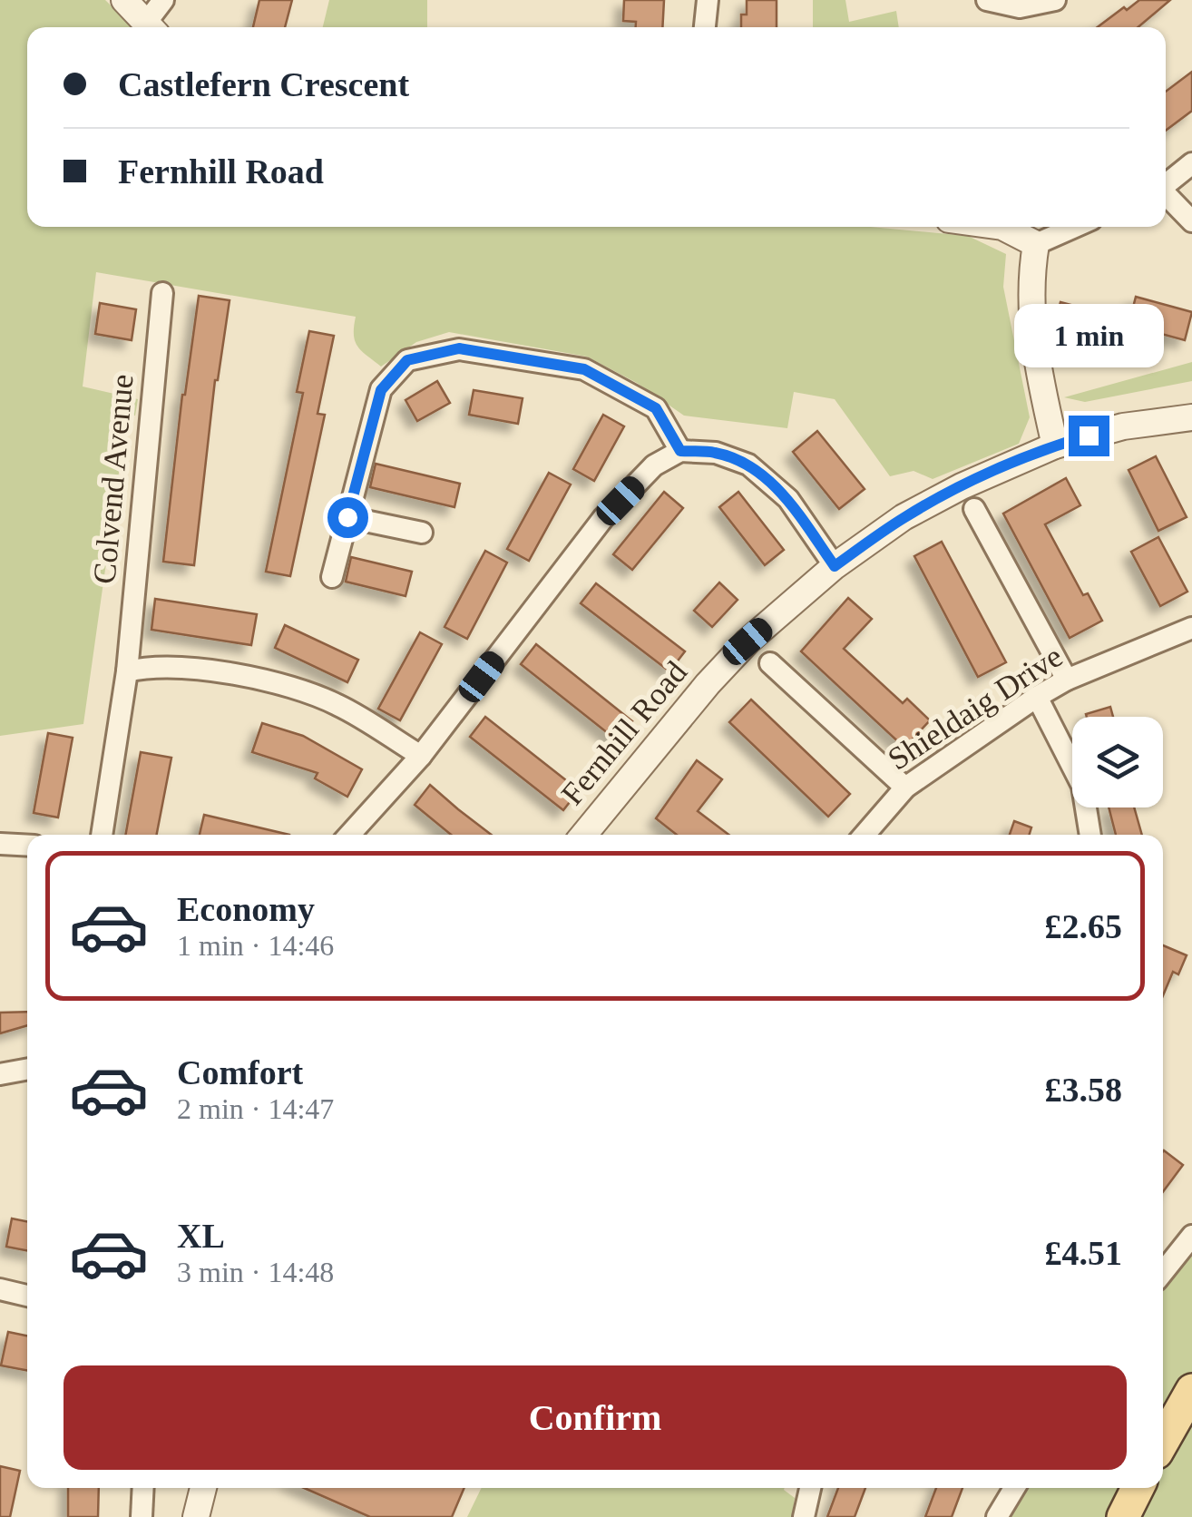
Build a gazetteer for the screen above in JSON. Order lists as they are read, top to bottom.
{
  "streets": {
    "street": ["Colvend Avenue", "Shieldaig Drive", "Fernhill Road"]
  },
  "page": {
    "banner": ["Castlefern Crescent", "Fernhill Road"],
    "bubble": "1 min",
    "list": [
      {
        "name": "Economy",
        "note": "1 min · 14:46",
        "value": "£2.65"
      },
      {
        "name": "Comfort",
        "note": "2 min · 14:47",
        "value": "£3.58"
      },
      {
        "name": "XL",
        "note": "3 min · 14:48",
        "value": "£4.51"
      }
    ],
    "buttons": "Confirm"
  }
}
